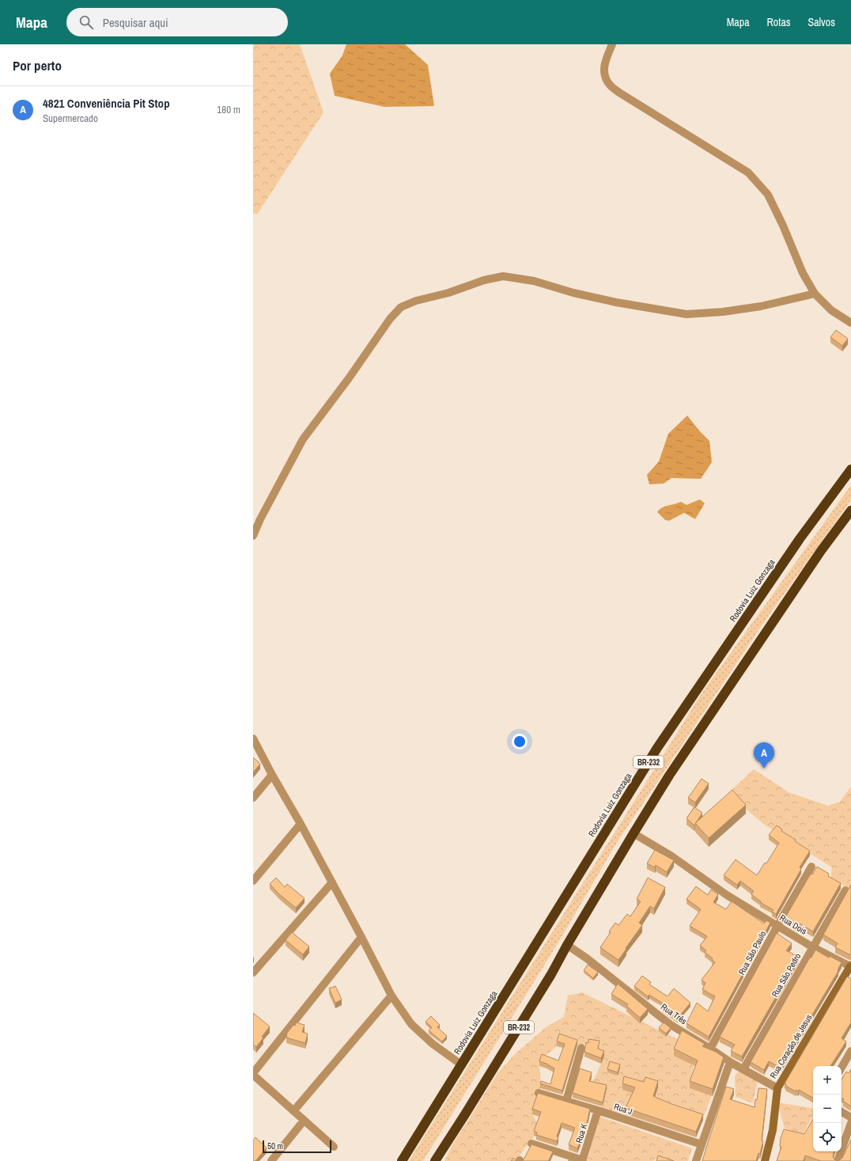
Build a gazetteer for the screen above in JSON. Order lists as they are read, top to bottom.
{
  "streets": {
    "highway": ["Rodovia Luiz Gonzaga", "BR-232"],
    "main road": ["Rua Coração de Jesus"],
    "street": [
      "Rua Dois",
      "Rua São Paulo",
      "Rua São Pedro",
      "Rua Três",
      "Rua J",
      "Rua K"
    ]
  },
  "crossings": [
    ["BR-232", "Rua Dois"],
    ["BR-232", "Rua Três"],
    ["Rua Dois", "Rua São Paulo"],
    ["Rua Dois", "Rua São Pedro"],
    ["Rua Dois", "Rua Coração de Jesus"],
    ["Rua São Paulo", "Rua Três"],
    ["Rua São Pedro", "Rua Três"],
    ["Rua Três", "Rua Coração de Jesus"],
    ["Rua J", "Rua K"]
  ],
  "scale_bar": "50 m",
  "page": {
    "header": "Mapa",
    "search": "Pesquisar aqui",
    "nav": ["Mapa", "Rotas", "Salvos"],
    "heading": "Por perto",
    "list": [
      {
        "mark": "A",
        "name": "4821 Conveniência Pit Stop",
        "note": "Supermercado",
        "value": "180 m"
      }
    ],
    "pins": "A",
    "map_buttons": ["+", "−"],
    "scale": "50 m"
  }
}
